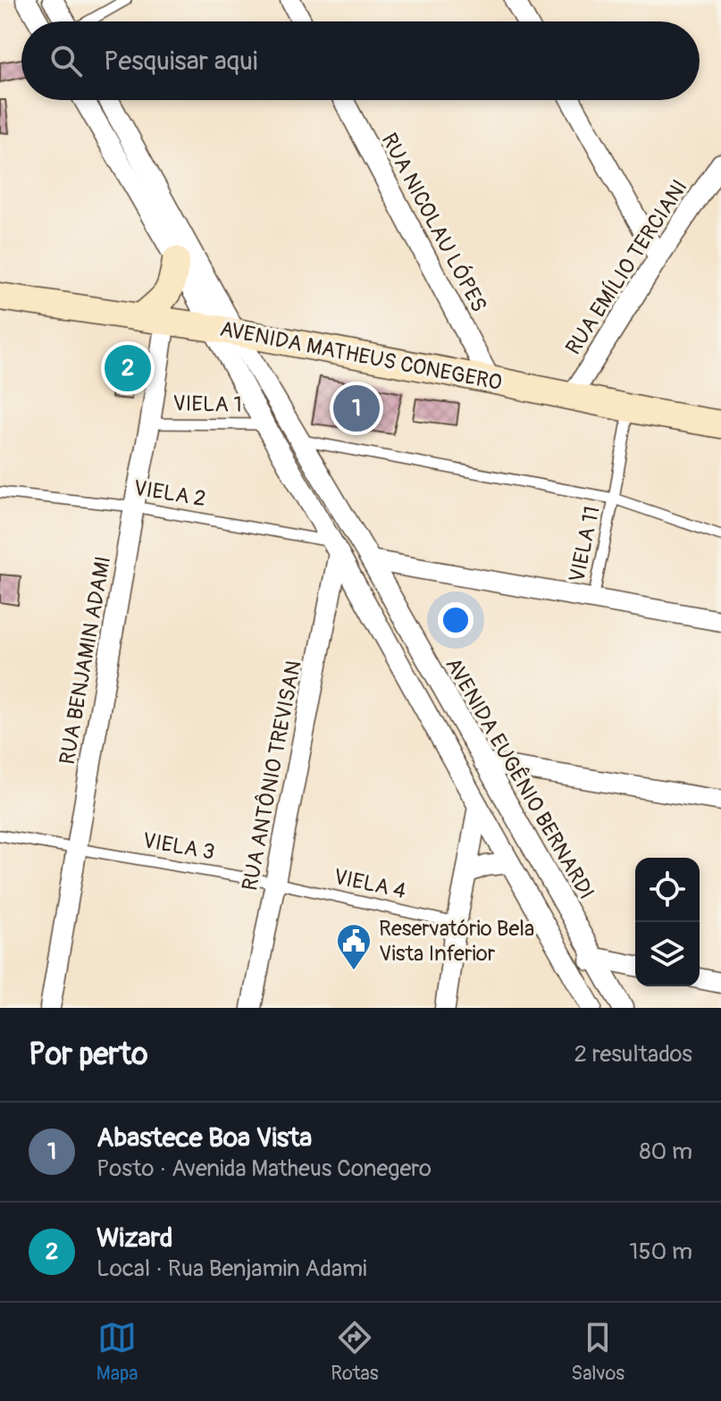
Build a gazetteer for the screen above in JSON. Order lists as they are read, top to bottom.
{
  "streets": {
    "main road": ["AVENIDA MATHEUS CONEGERO"],
    "street": [
      "RUA NICOLAU LÓPES",
      "RUA EMÍLIO TERCIANI",
      "RUA BENJAMIN ADAMI",
      "RUA ANTÔNIO TREVISAN",
      "AVENIDA EUGÊNIO BERNARDI"
    ],
    "lane": [
      "VIELA 1",
      "VIELA 2",
      "VIELA 11",
      "VIELA 3",
      "VIELA 4"
    ]
  },
  "crossings": [
    ["RUA NICOLAU LÓPES", "AVENIDA MATHEUS CONEGERO"],
    ["RUA EMÍLIO TERCIANI", "AVENIDA MATHEUS CONEGERO"],
    ["AVENIDA MATHEUS CONEGERO", "VIELA 11"],
    ["AVENIDA MATHEUS CONEGERO", "RUA BENJAMIN ADAMI"],
    ["AVENIDA MATHEUS CONEGERO", "AVENIDA EUGÊNIO BERNARDI"],
    ["VIELA 1", "RUA BENJAMIN ADAMI"],
    ["VIELA 1", "AVENIDA EUGÊNIO BERNARDI"],
    ["VIELA 2", "RUA BENJAMIN ADAMI"],
    ["VIELA 2", "RUA ANTÔNIO TREVISAN"],
    ["VIELA 2", "AVENIDA EUGÊNIO BERNARDI"],
    ["RUA BENJAMIN ADAMI", "VIELA 3"],
    ["RUA ANTÔNIO TREVISAN", "AVENIDA EUGÊNIO BERNARDI"],
    ["RUA ANTÔNIO TREVISAN", "VIELA 3"],
    ["RUA ANTÔNIO TREVISAN", "VIELA 4"],
    ["VIELA 3", "VIELA 4"]
  ],
  "places": {
    "public building": ["Reservatório Bela Vista Inferior"]
  },
  "page": {
    "search": "Pesquisar aqui",
    "pins": ["2", "1"],
    "heading": ["Por perto", "2 resultados"],
    "list": [
      {
        "mark": "1",
        "name": "Abastece Boa Vista",
        "note": "Posto · Avenida Matheus Conegero",
        "value": "80 m"
      },
      {
        "mark": "2",
        "name": "Wizard",
        "note": "Local · Rua Benjamin Adami",
        "value": "150 m"
      }
    ],
    "nav": ["Mapa", "Rotas", "Salvos"]
  }
}
